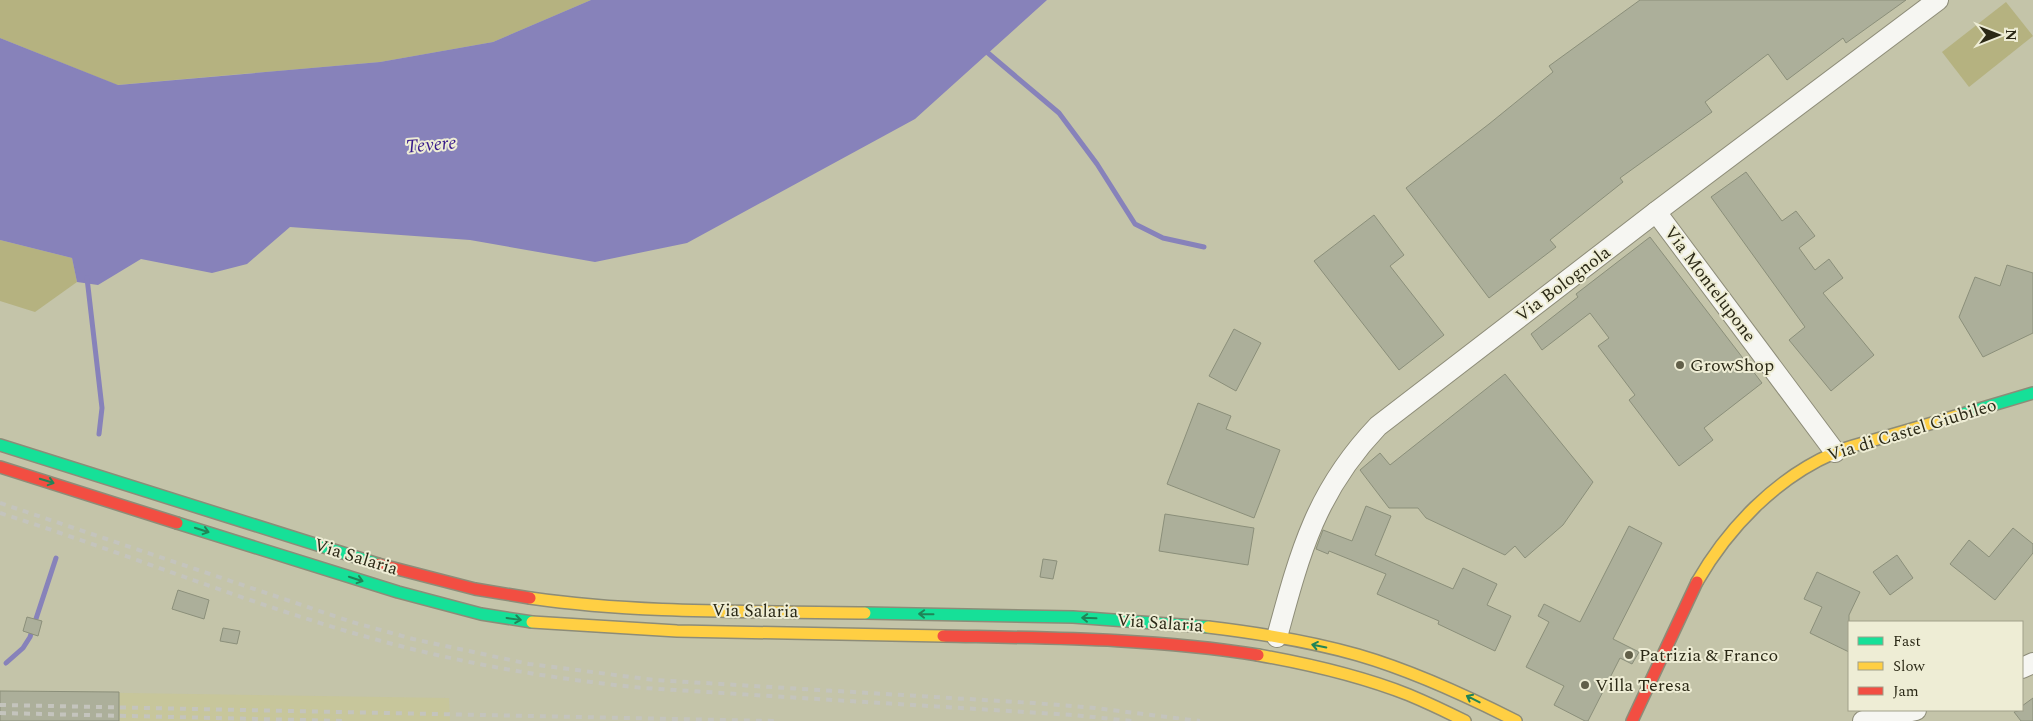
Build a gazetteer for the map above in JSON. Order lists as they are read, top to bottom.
{
  "streets": {
    "main road": ["Via di Castel Giubileo", "Via Salaria"],
    "street": ["Via Bolognola", "Via Montelupone"]
  },
  "crossings": [
    ["Via Bolognola", "Via Montelupone"],
    ["Via Bolognola", "Via Salaria"],
    ["Via Montelupone", "Via di Castel Giubileo"]
  ],
  "water": ["Tevere"],
  "places": ["GrowShop", "Patrizia & Franco", "Villa Teresa"],
  "legend": ["Fast", "Slow", "Jam"],
  "north": "right"
}
